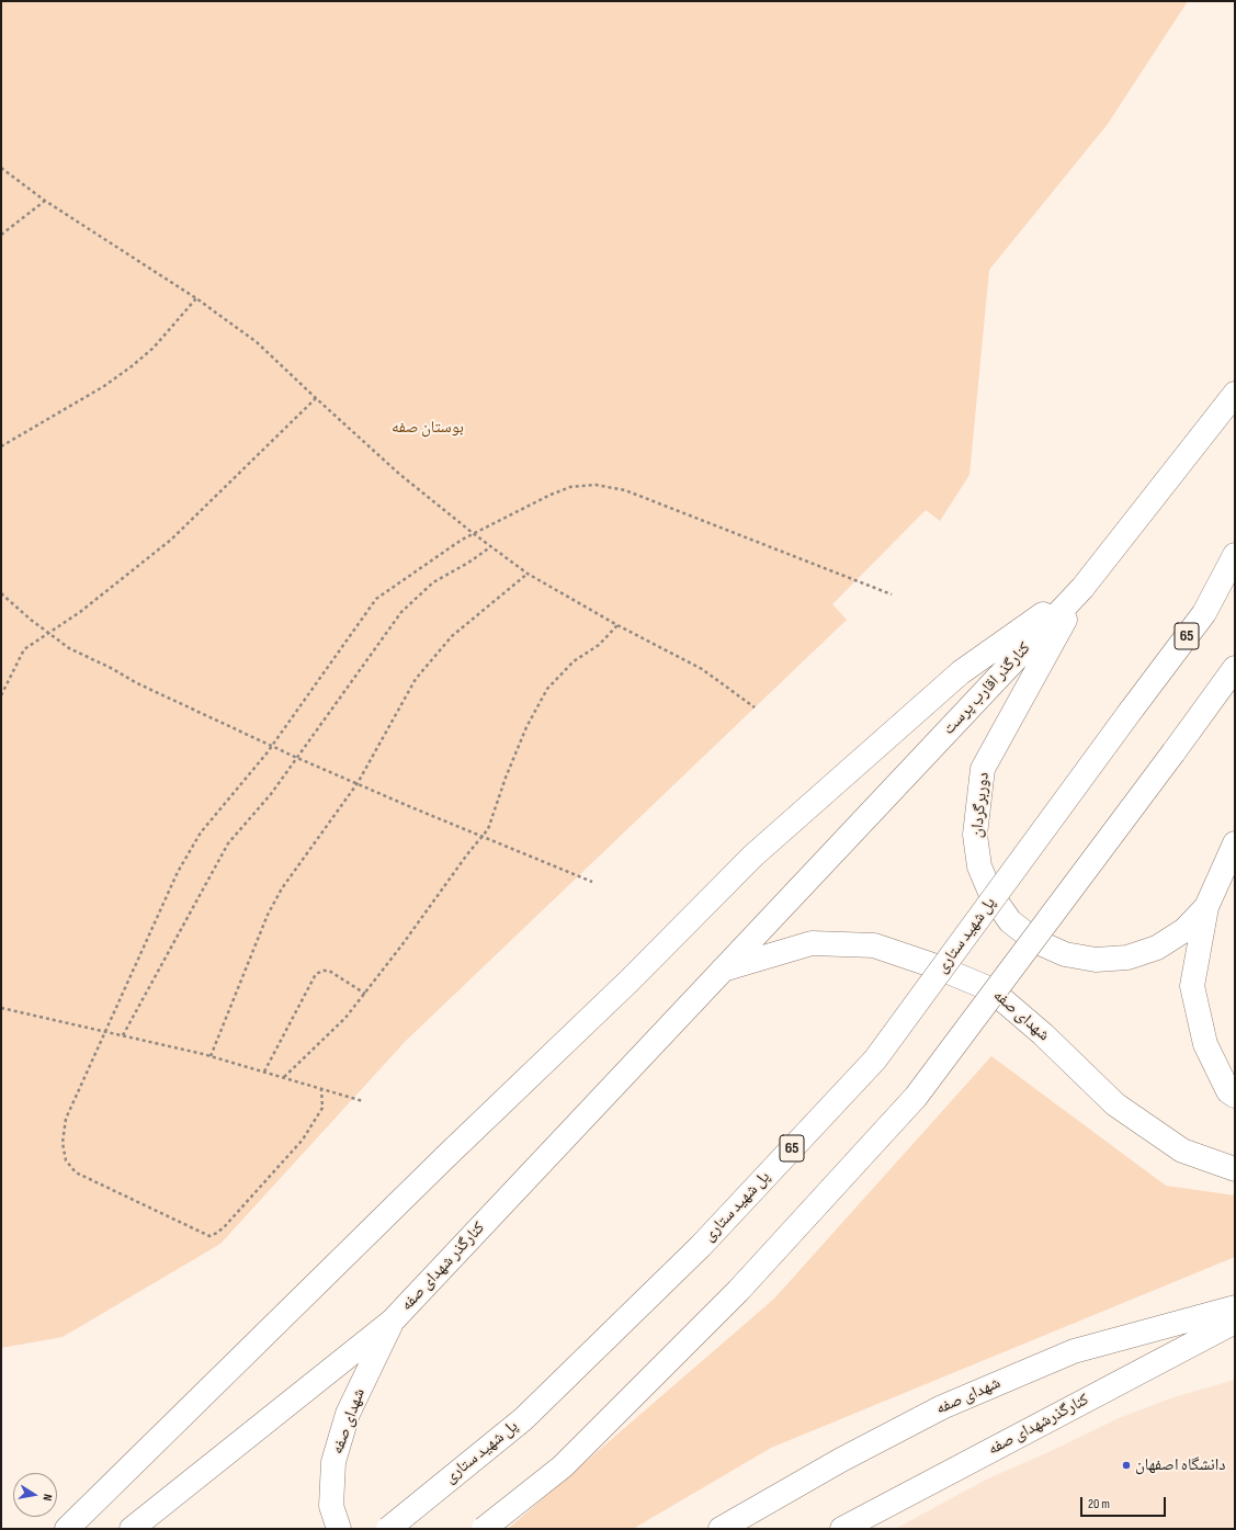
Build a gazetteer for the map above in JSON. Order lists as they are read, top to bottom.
{
  "streets": {
    "main road": [
      "65",
      "کنارگذر اقارب پرست",
      "دوربرگردان",
      "پل شهید ستاری",
      "شهدای صفه",
      "کنارگذر شهدای صفه",
      "کنارگذرشهدای صفه"
    ]
  },
  "crossings": [
    ["کنارگذر اقارب پرست", "دوربرگردان"],
    ["کنارگذر اقارب پرست", "شهدای صفه"],
    ["کنارگذر اقارب پرست", "کنارگذر شهدای صفه"],
    ["شهدای صفه", "کنارگذر شهدای صفه"]
  ],
  "parks": ["بوستان صفه"],
  "places": ["دانشگاه اصفهان"],
  "scale_bar": "20 m",
  "north": "right"
}
